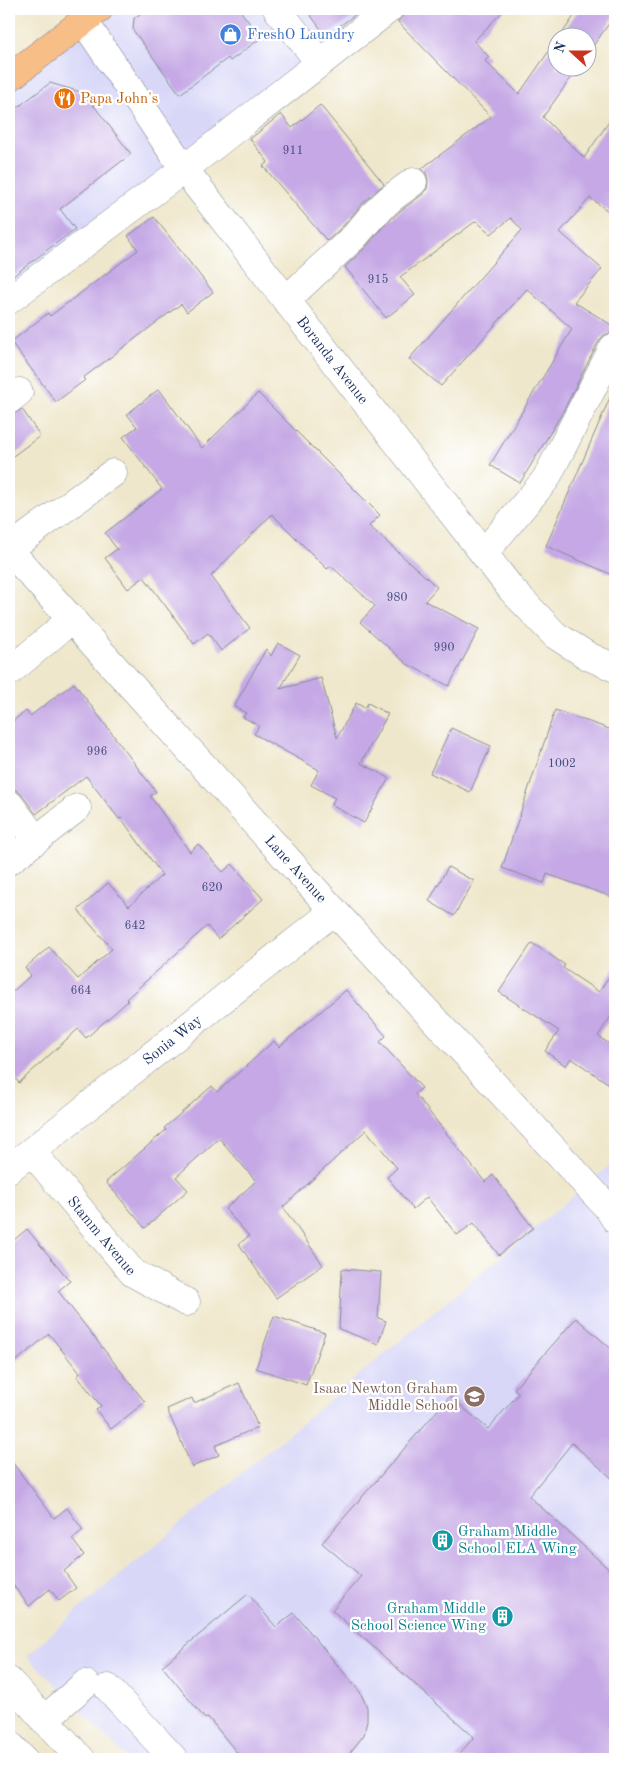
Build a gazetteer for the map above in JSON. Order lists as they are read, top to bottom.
{
  "streets": {
    "street": [
      "Boranda Avenue",
      "Lane Avenue",
      "Sonia Way",
      "Stamm Avenue"
    ]
  },
  "crossings": [
    ["Lane Avenue", "Sonia Way"],
    ["Sonia Way", "Stamm Avenue"]
  ],
  "places": {
    "shop": ["FreshO Laundry"],
    "restaurant": ["Papa John's"],
    "school or university": ["Isaac Newton Graham Middle School"],
    "building": ["Graham Middle School ELA Wing", "Graham Middle School Science Wing"]
  },
  "house_numbers": [
    "911",
    "915",
    "980",
    "990",
    "996",
    "1002",
    "620",
    "642",
    "664"
  ],
  "north": "left"
}
